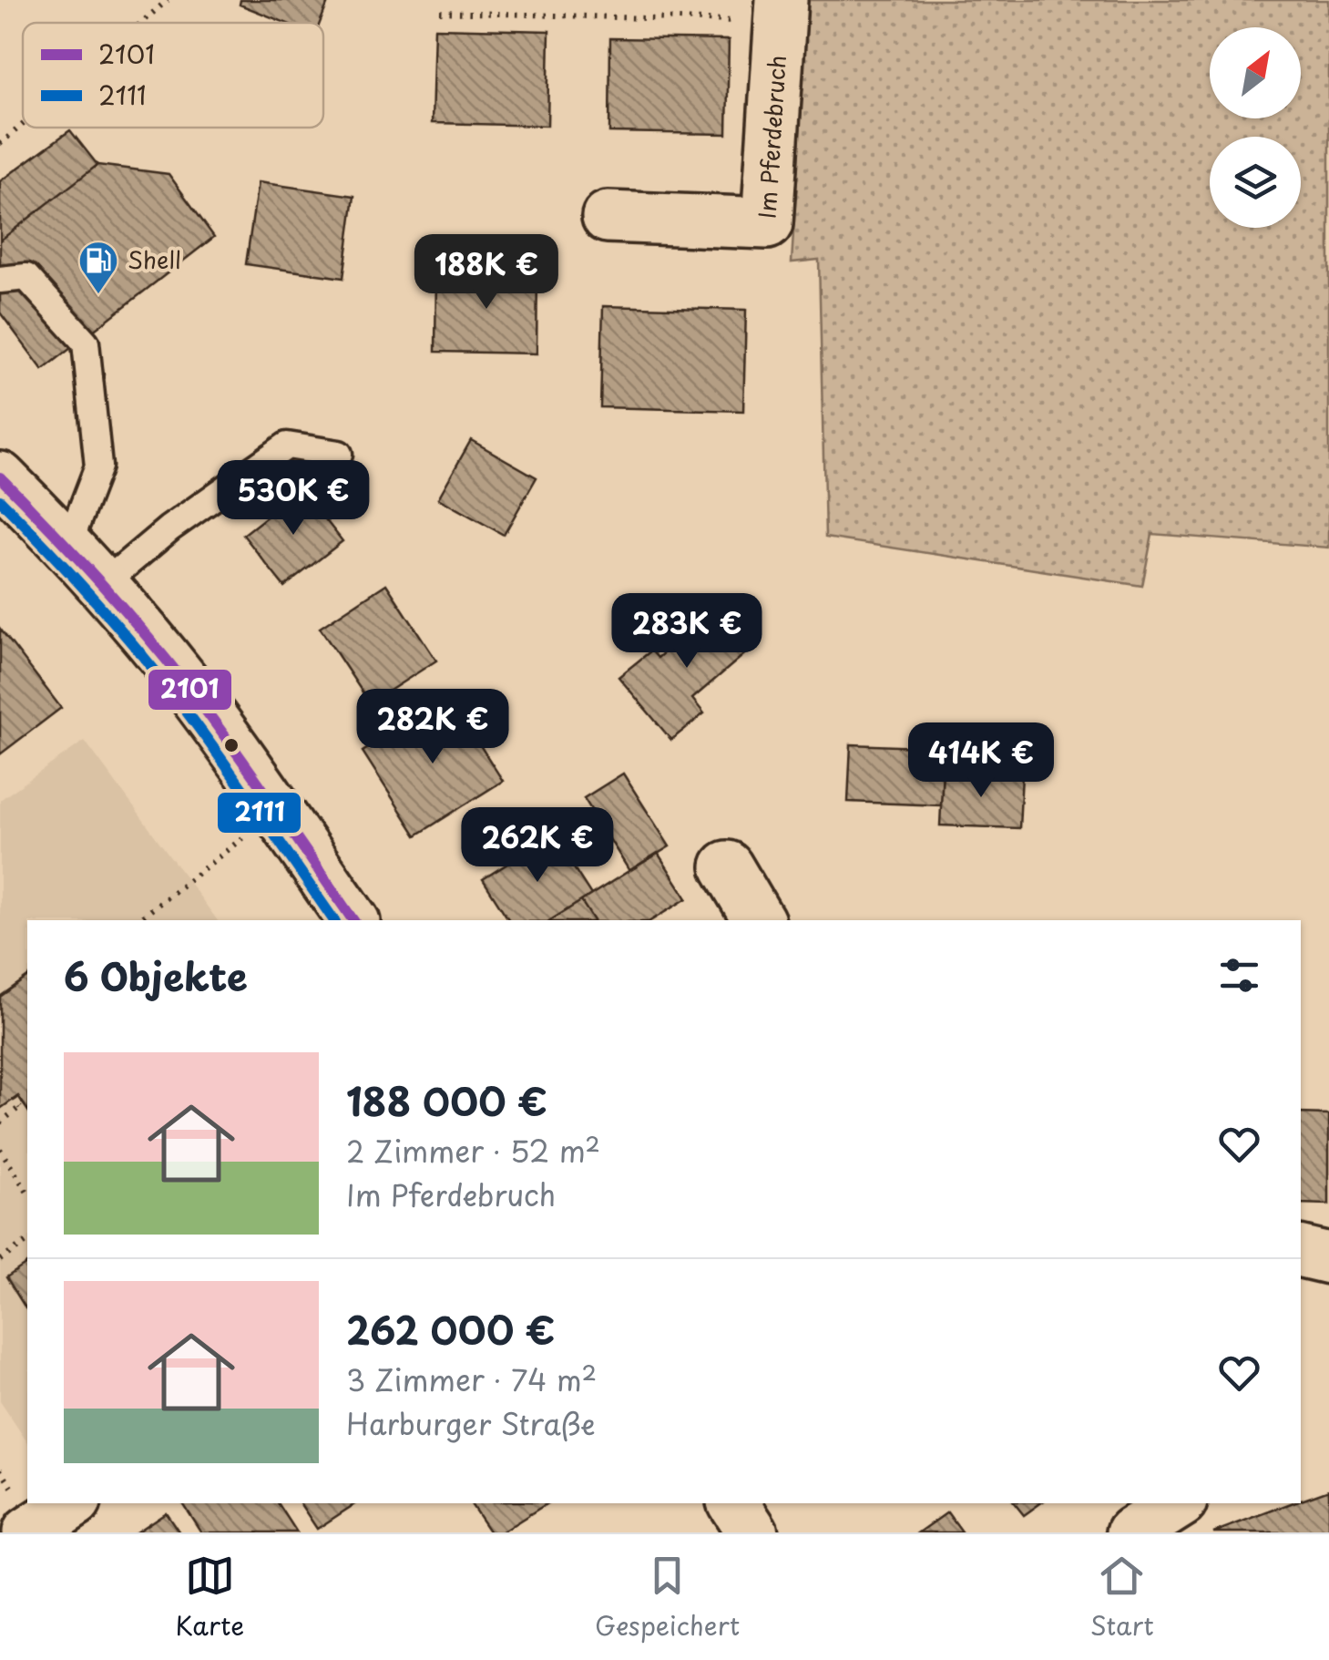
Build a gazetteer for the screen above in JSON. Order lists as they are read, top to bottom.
{
  "streets": {
    "street": ["Im Pferdebruch"]
  },
  "places": {
    "fuel station": ["Shell"]
  },
  "lines": ["transit line 2101", "transit line 2111"],
  "legend": ["2101", "2111"],
  "north": "top right",
  "page": {
    "price": [
      "188K €",
      "530K €",
      "283K €",
      "282K €",
      "414K €",
      "262K €"
    ],
    "heading": "6 Objekte",
    "list": [
      {
        "name": "188 000 €",
        "note": "2 Zimmer · 52 m² · Im Pferdebruch"
      },
      {
        "name": "262 000 €",
        "note": "3 Zimmer · 74 m² · Harburger Straße"
      }
    ],
    "tabs": ["Karte", "Gespeichert", "Start"]
  }
}
